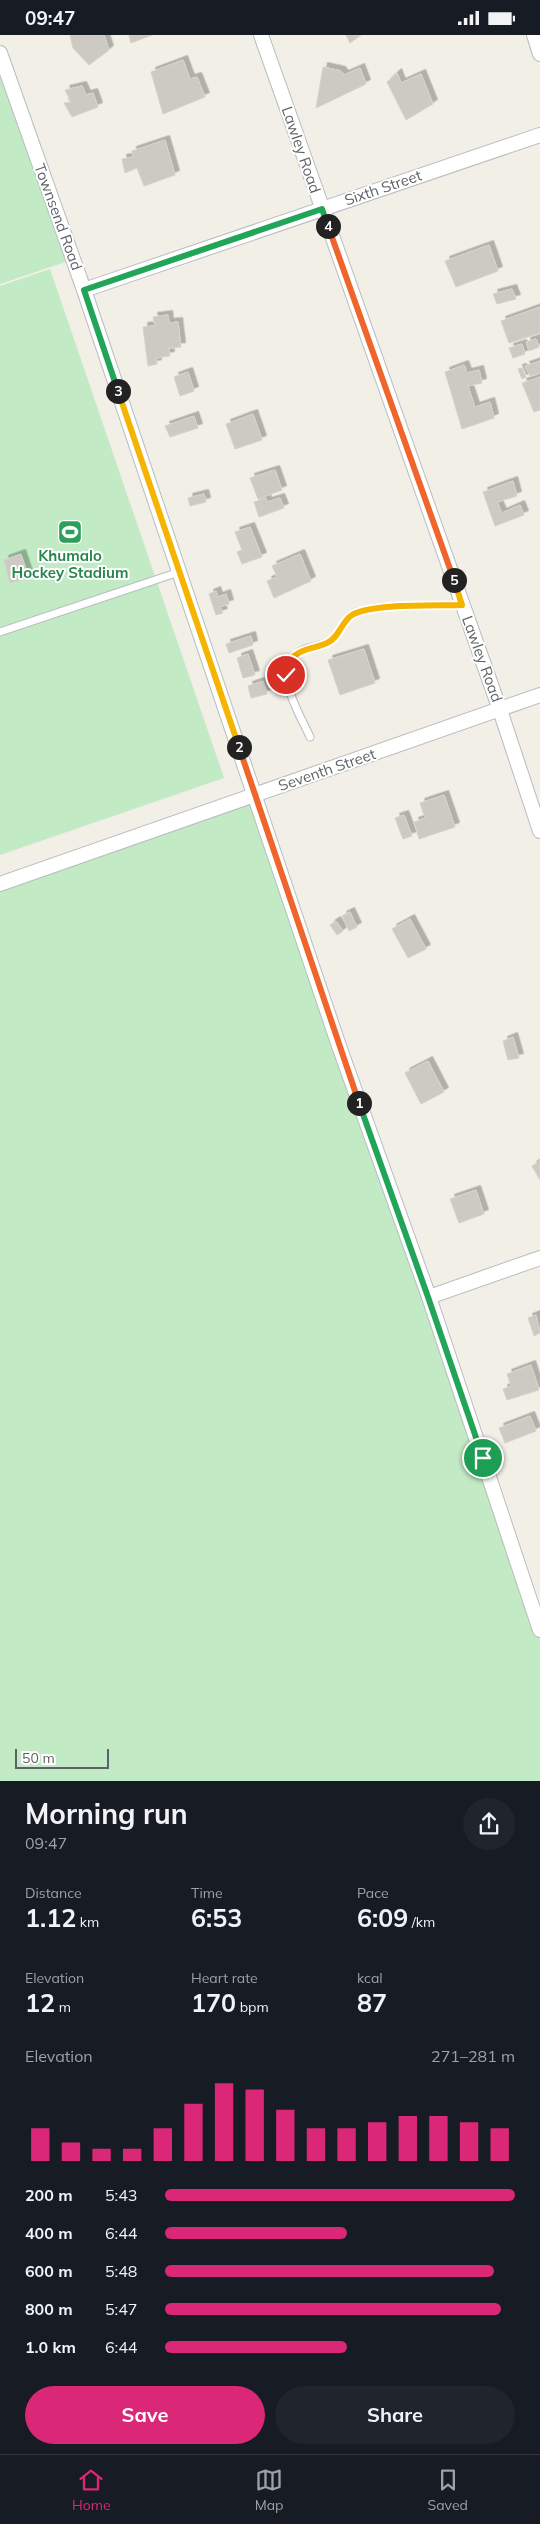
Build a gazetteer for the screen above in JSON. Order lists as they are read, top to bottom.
{
  "streets": {
    "street": [
      "Lawley Road",
      "Sixth Street",
      "Townsend Road",
      "Seventh Street"
    ]
  },
  "crossings": [
    ["Lawley Road", "Sixth Street"],
    ["Lawley Road", "Seventh Street"],
    ["Sixth Street", "Townsend Road"],
    ["Townsend Road", "Seventh Street"]
  ],
  "places": {
    "sports": ["Khumalo Hockey Stadium"]
  },
  "scale_bar": "50 m",
  "page": {
    "status": "09:47",
    "pins": [
      "4",
      "3",
      "5",
      "2",
      "1"
    ],
    "scale": "50 m",
    "heading": ["Morning run", "09:47"],
    "stats": [
      ["Distance", "1.12 km"],
      ["Time", "6:53"],
      ["Pace", "6:09 /km"],
      ["Elevation", "12 m"],
      ["Heart rate", "170 bpm"],
      ["kcal", "87"]
    ],
    "chart": ["Elevation", "271–281 m"],
    "list": [
      {
        "name": "200 m",
        "note": "5:43"
      },
      {
        "name": "400 m",
        "note": "6:44"
      },
      {
        "name": "600 m",
        "note": "5:48"
      },
      {
        "name": "800 m",
        "note": "5:47"
      },
      {
        "name": "1.0 km",
        "note": "6:44"
      }
    ],
    "buttons": ["Save", "Share"],
    "tabs": ["Home", "Map", "Saved"]
  }
}
